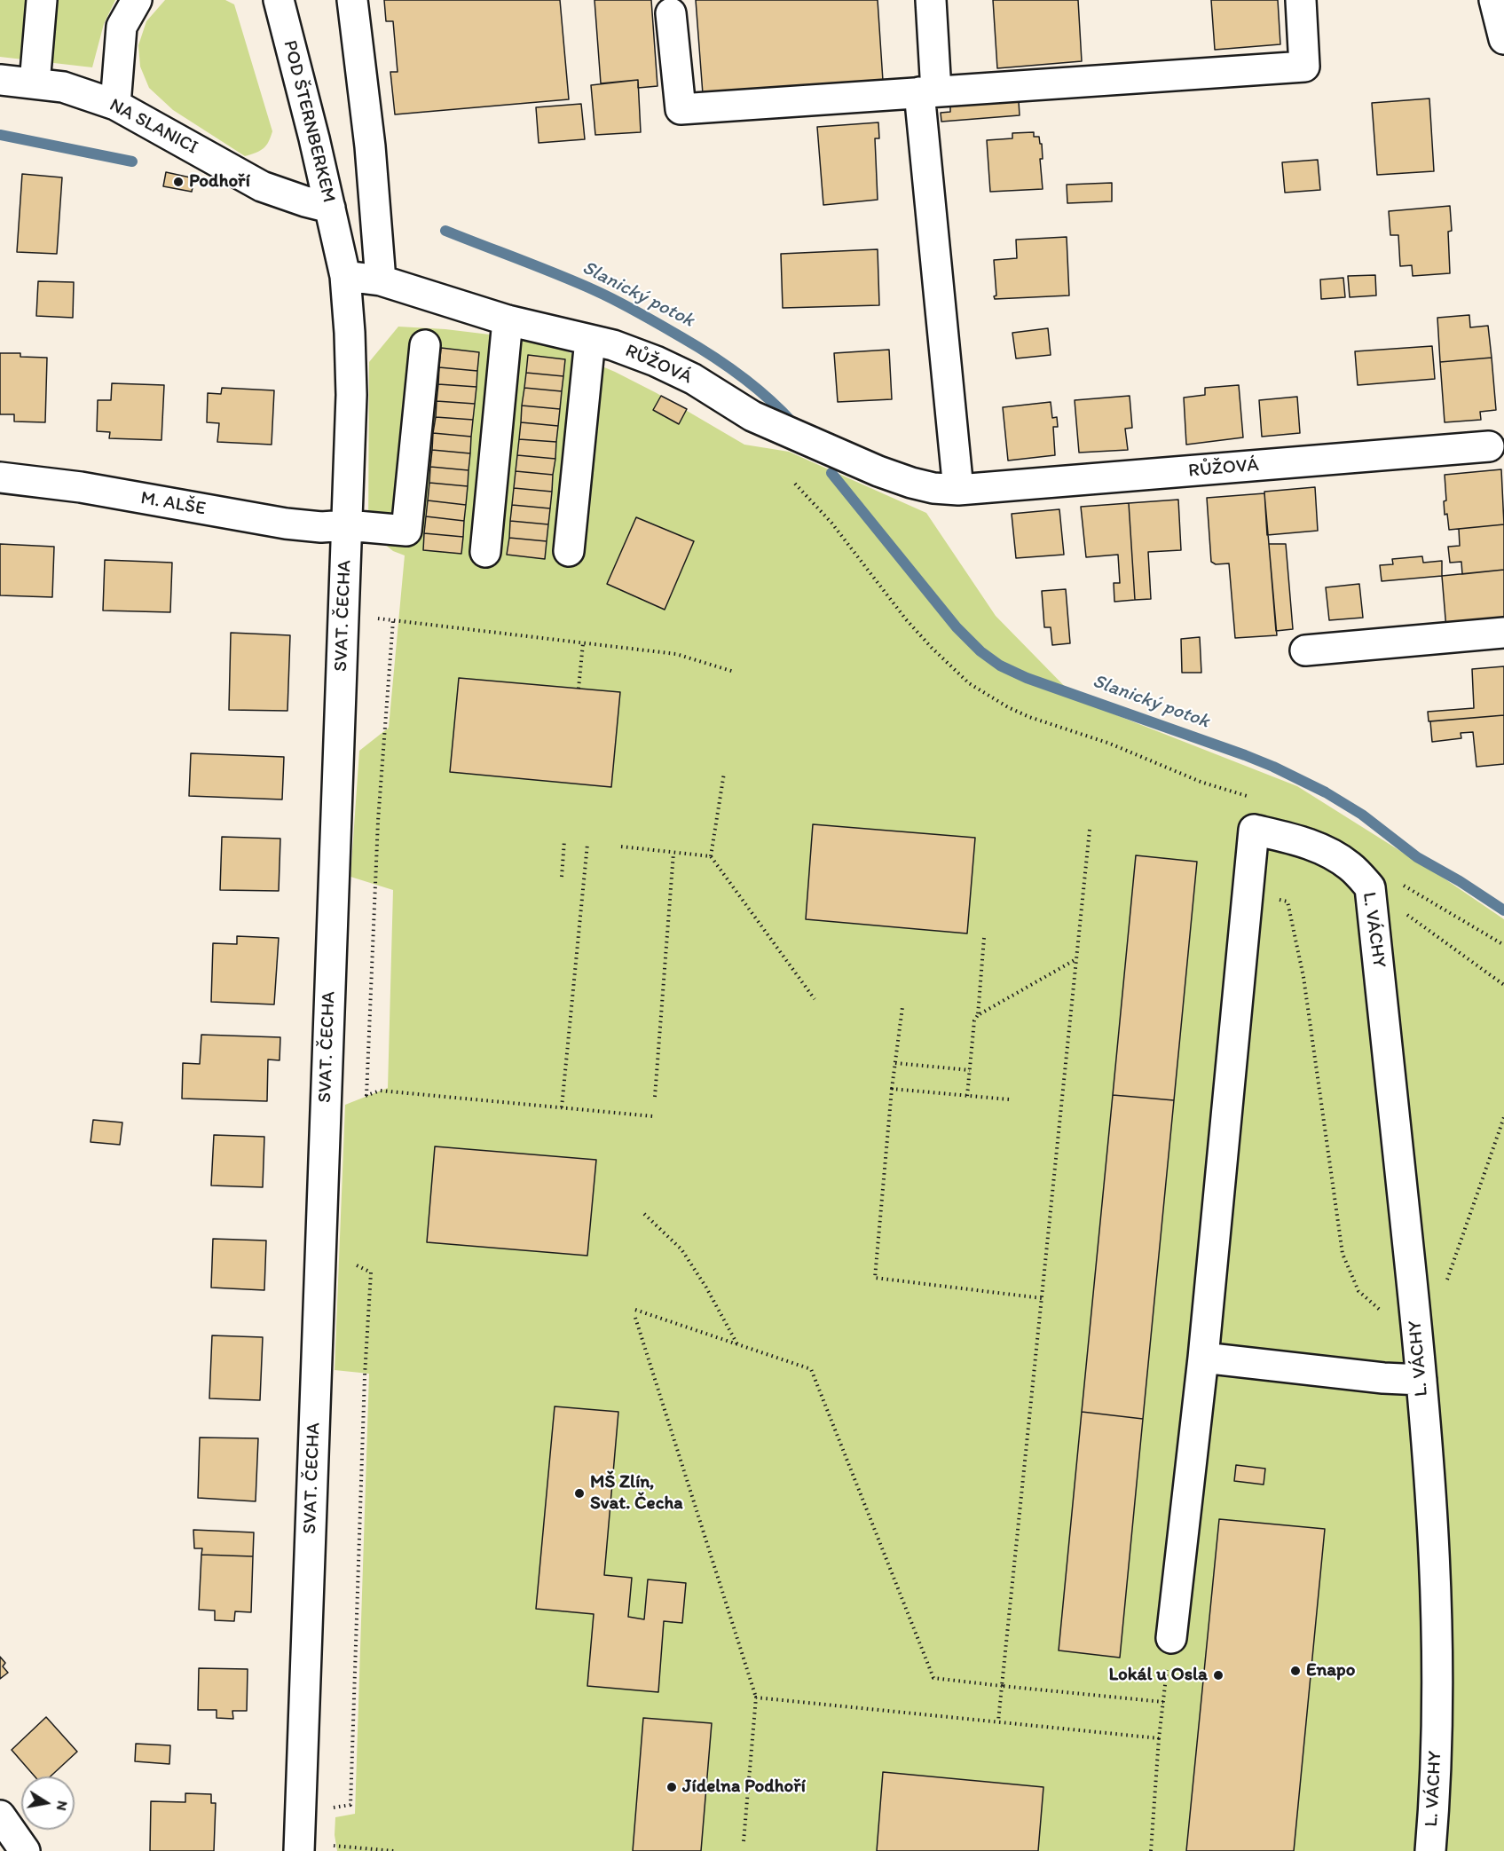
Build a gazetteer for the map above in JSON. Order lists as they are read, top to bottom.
{
  "streets": {
    "street": [
      "POD ŠTERNBERKEM",
      "NA SLANICI",
      "RŮŽOVÁ",
      "M. ALŠE",
      "SVAT. ČECHA",
      "L. VÁCHY"
    ]
  },
  "crossings": [
    ["POD ŠTERNBERKEM", "NA SLANICI"],
    ["POD ŠTERNBERKEM", "SVAT. ČECHA"],
    ["RŮŽOVÁ", "SVAT. ČECHA"],
    ["M. ALŠE", "SVAT. ČECHA"]
  ],
  "water": ["Slanický potok"],
  "places": [
    "Podhoří",
    "MŠ Zlín, Svat. Čecha",
    "Enapo",
    "Lokál u Osla",
    "Jídelna Podhoří"
  ],
  "north": "right"
}
